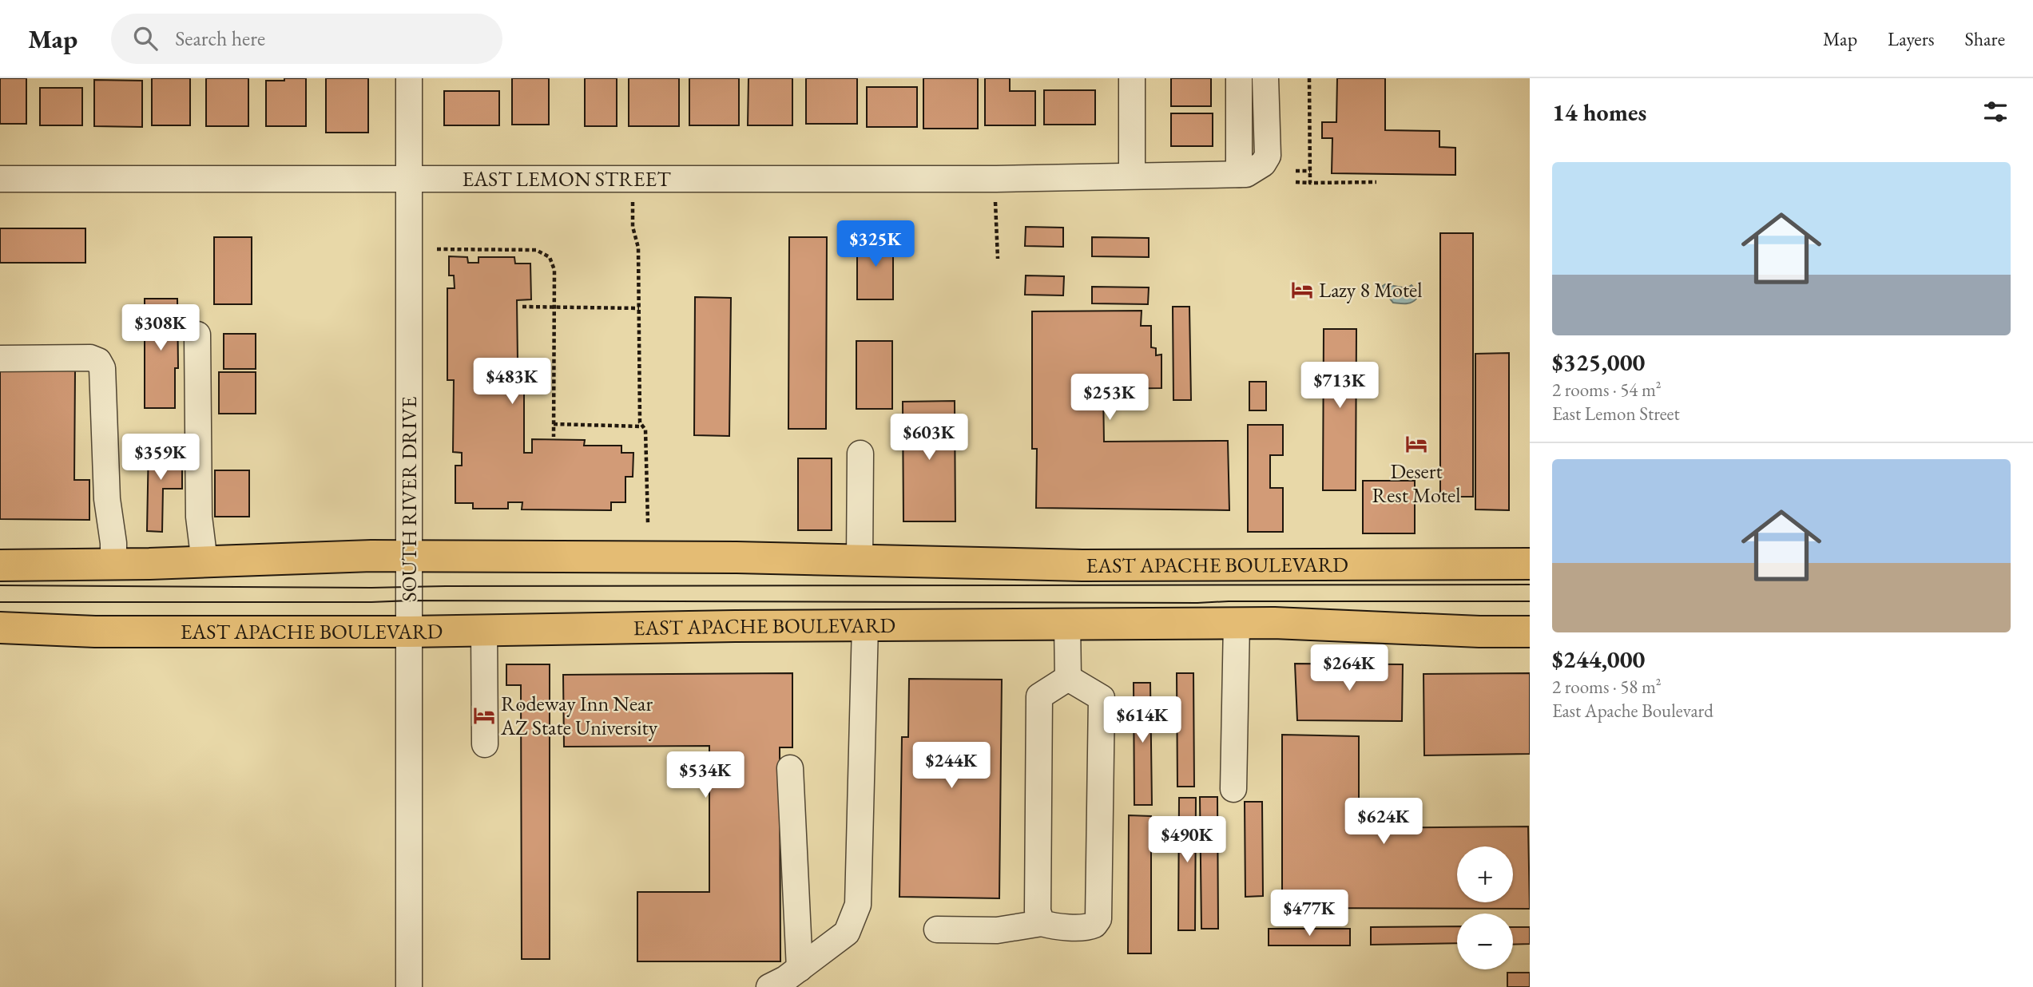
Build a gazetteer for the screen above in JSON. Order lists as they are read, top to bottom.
{
  "streets": {
    "main road": ["EAST APACHE BOULEVARD"],
    "street": ["EAST LEMON STREET", "SOUTH RIVER DRIVE"]
  },
  "crossings": [
    ["EAST LEMON STREET", "SOUTH RIVER DRIVE"],
    ["SOUTH RIVER DRIVE", "EAST APACHE BOULEVARD"]
  ],
  "places": {
    "hotel": ["Lazy 8 Motel", "Desert Rest Motel", "Rodeway Inn Near AZ State University"]
  },
  "page": {
    "header": "Map",
    "search": "Search here",
    "nav": ["Map", "Layers", "Share"],
    "heading": "14 homes",
    "list": [
      {
        "name": "$325,000",
        "note": "2 rooms · 54 m² · East Lemon Street"
      },
      {
        "name": "$244,000",
        "note": "2 rooms · 58 m² · East Apache Boulevard"
      }
    ],
    "price": [
      "$325K",
      "$308K",
      "$483K",
      "$713K",
      "$253K",
      "$603K",
      "$359K",
      "$264K",
      "$614K",
      "$244K",
      "$534K",
      "$624K",
      "$490K",
      "$477K"
    ],
    "map_buttons": ["+", "−"]
  }
}
